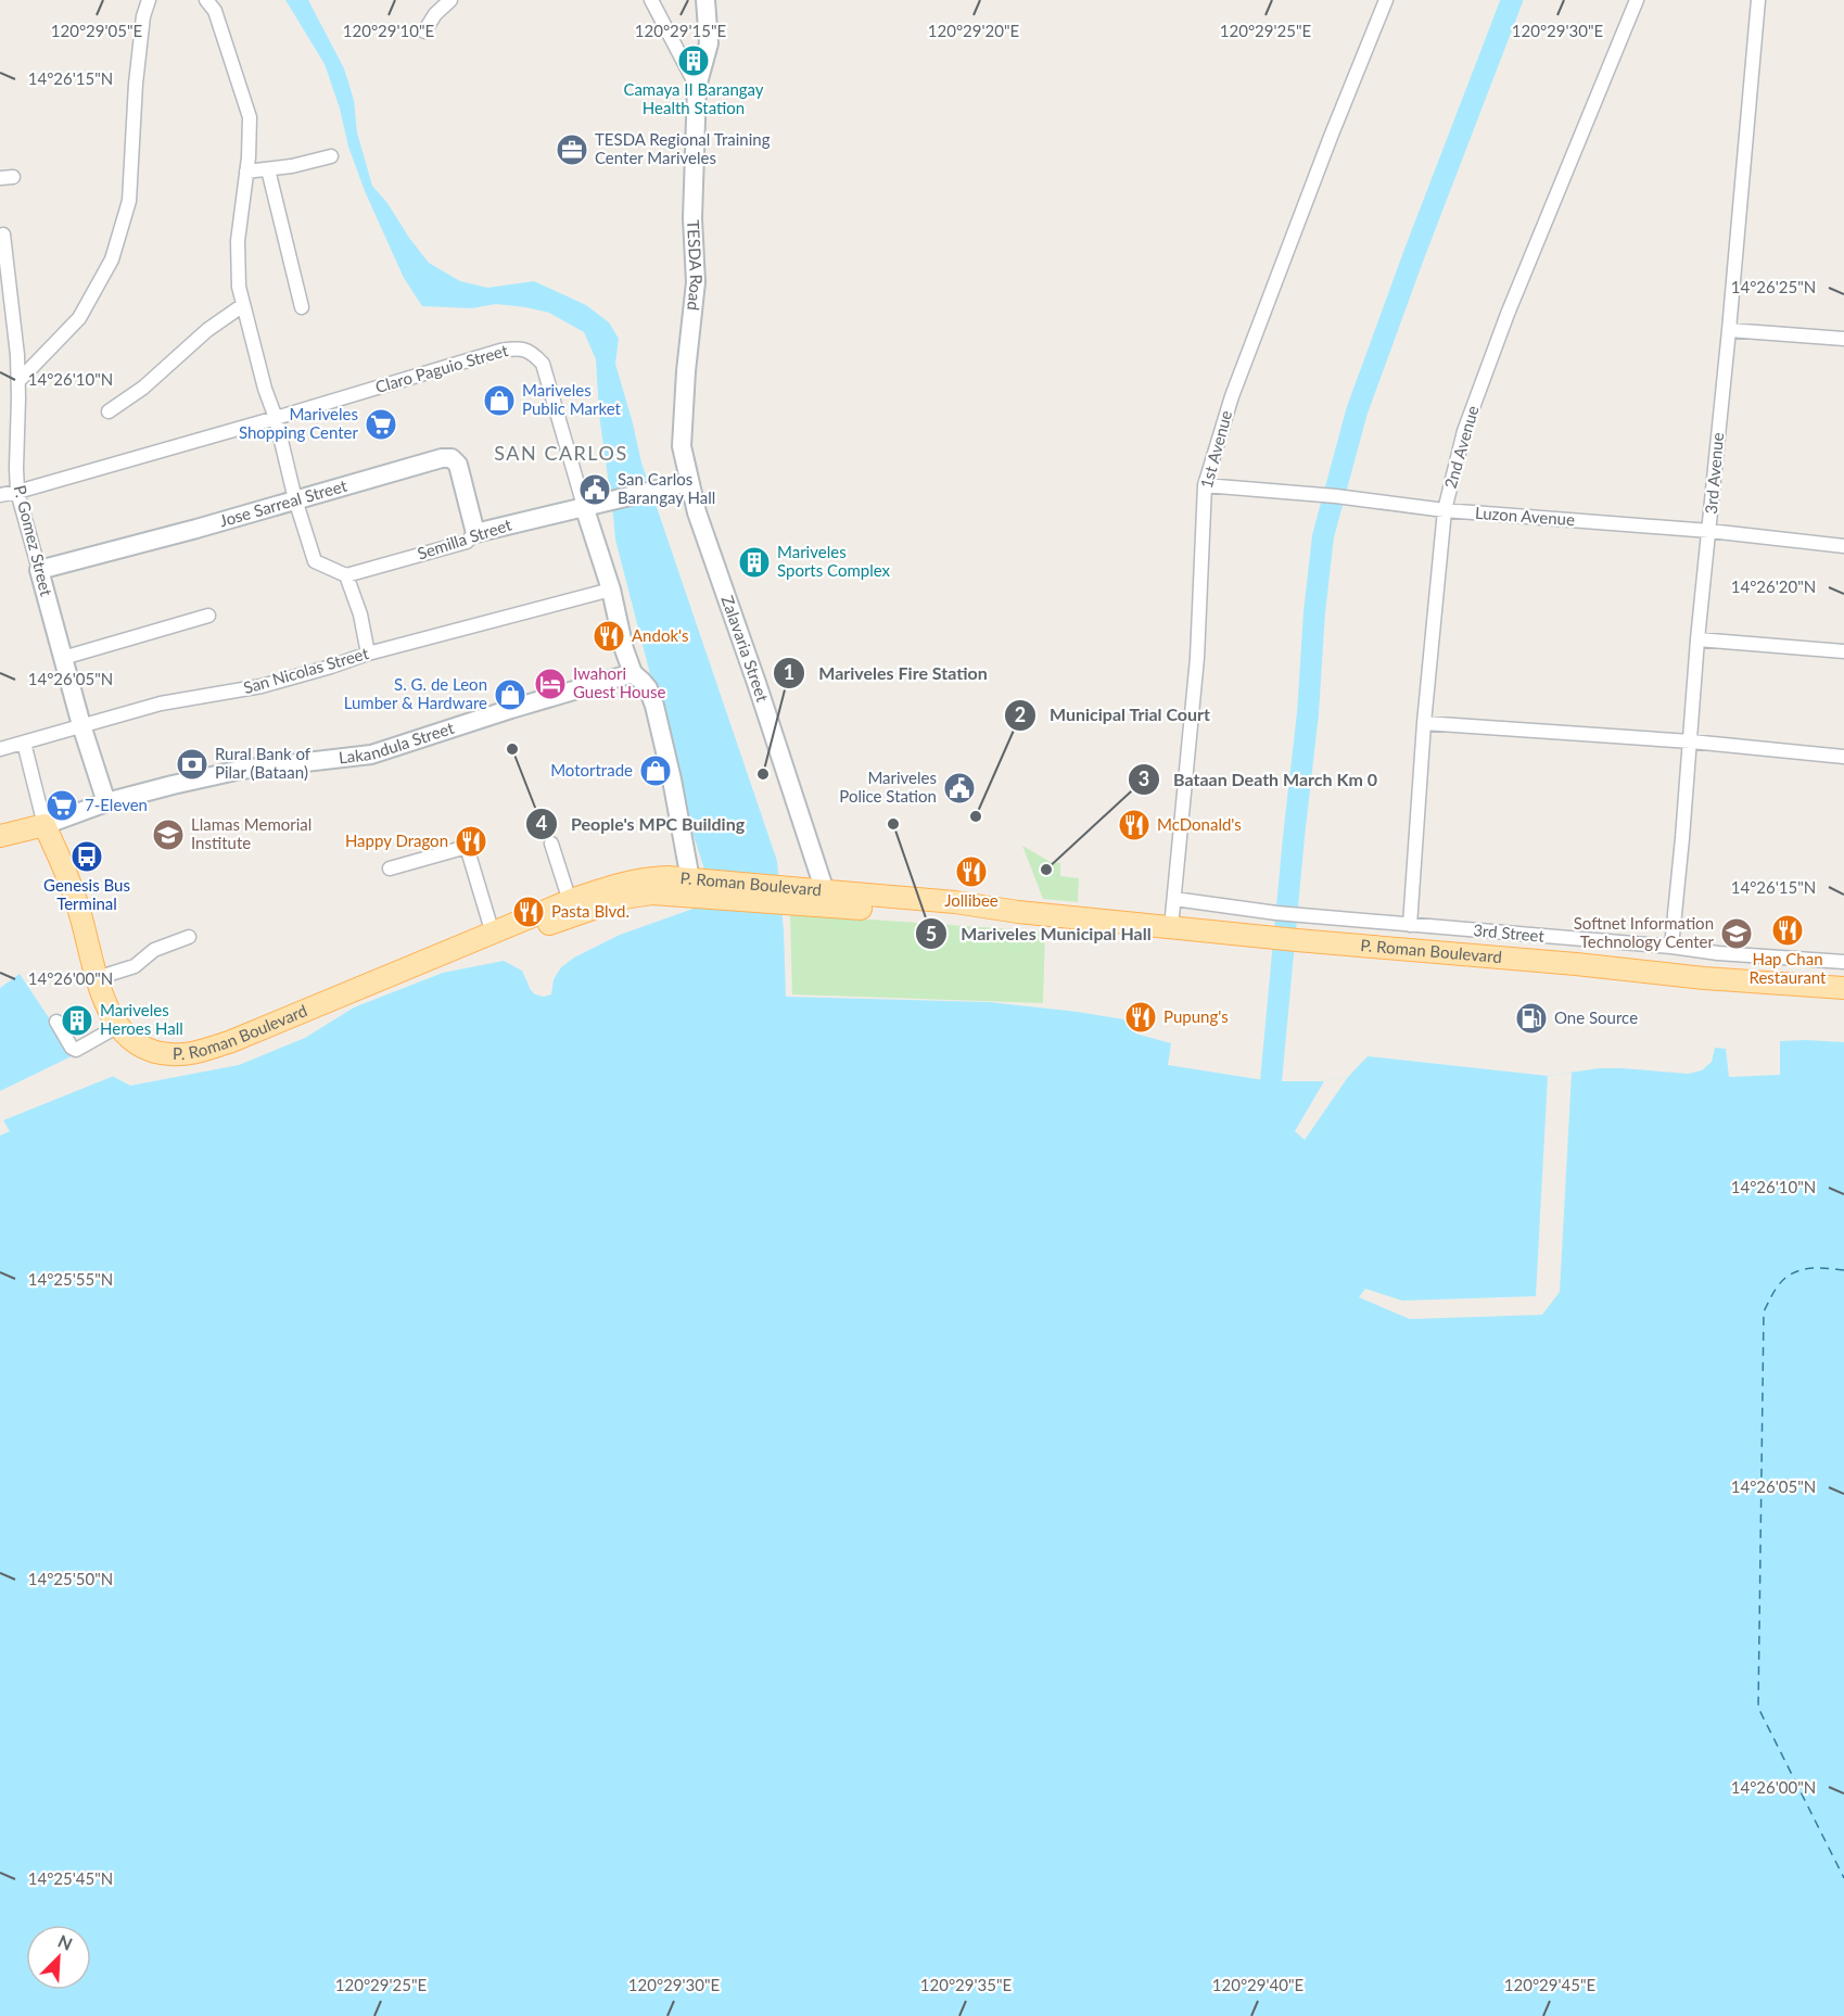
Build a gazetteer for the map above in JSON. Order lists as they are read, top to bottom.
{
  "streets": {
    "main road": ["P. Roman Boulevard"],
    "street": [
      "TESDA Road",
      "Claro Paguio Street",
      "2nd Avenue",
      "1st Avenue",
      "3rd Avenue",
      "Jose Sarreal Street",
      "Luzon Avenue",
      "Semilla Street",
      "P. Gomez Street",
      "Zalavaria Street",
      "San Nicolas Street",
      "Lakandula Street",
      "3rd Street"
    ]
  },
  "crossings": [
    ["TESDA Road", "Semilla Street"],
    ["TESDA Road", "Zalavaria Street"],
    ["Claro Paguio Street", "Semilla Street"],
    ["Claro Paguio Street", "P. Gomez Street"],
    ["2nd Avenue", "Luzon Avenue"],
    ["2nd Avenue", "3rd Street"],
    ["1st Avenue", "Luzon Avenue"],
    ["1st Avenue", "P. Roman Boulevard"],
    ["1st Avenue", "3rd Street"],
    ["3rd Avenue", "Luzon Avenue"],
    ["3rd Avenue", "3rd Street"],
    ["Jose Sarreal Street", "Semilla Street"],
    ["Jose Sarreal Street", "P. Gomez Street"],
    ["Semilla Street", "Zalavaria Street"],
    ["P. Gomez Street", "San Nicolas Street"],
    ["P. Gomez Street", "Lakandula Street"],
    ["Zalavaria Street", "P. Roman Boulevard"],
    ["Lakandula Street", "P. Roman Boulevard"]
  ],
  "districts": ["SAN CARLOS"],
  "places": {
    "building": ["Camaya II Barangay Health Station", "Mariveles Sports Complex", "Mariveles Heroes Hall"],
    "office": ["TESDA Regional Training Center Mariveles"],
    "shop": ["Mariveles Public Market", "S. G. de Leon Lumber & Hardware", "Motortrade"],
    "supermarket": ["Mariveles Shopping Center", "7-Eleven"],
    "public building": ["San Carlos Barangay Hall", "Mariveles Police Station"],
    "restaurant": [
      "Andok's",
      "McDonald's",
      "Happy Dragon",
      "Jollibee",
      "Pasta Blvd.",
      "Hap Chan Restaurant",
      "Pupung's"
    ],
    "hotel": ["Iwahori Guest House"],
    "other": [
      "People's MPC Building",
      "Mariveles Fire Station",
      "Municipal Trial Court",
      "Mariveles Municipal Hall",
      "Bataan Death March Km 0"
    ],
    "bank": ["Rural Bank of Pilar (Bataan)"],
    "school or university": ["Llamas Memorial Institute", "Softnet Information Technology Center"],
    "bus stop": ["Genesis Bus Terminal"],
    "fuel station": ["One Source"]
  },
  "north": "top right",
  "coordinates": [
    "120°29'05\"E",
    "120°29'10\"E",
    "120°29'15\"E",
    "120°29'20\"E",
    "120°29'25\"E",
    "120°29'30\"E",
    "14°26'15\"N",
    "14°26'25\"N",
    "14°26'10\"N",
    "14°26'20\"N",
    "14°26'05\"N",
    "14°26'00\"N",
    "14°25'55\"N",
    "14°25'50\"N",
    "14°25'45\"N",
    "120°29'35\"E",
    "120°29'40\"E",
    "120°29'45\"E"
  ]
}
